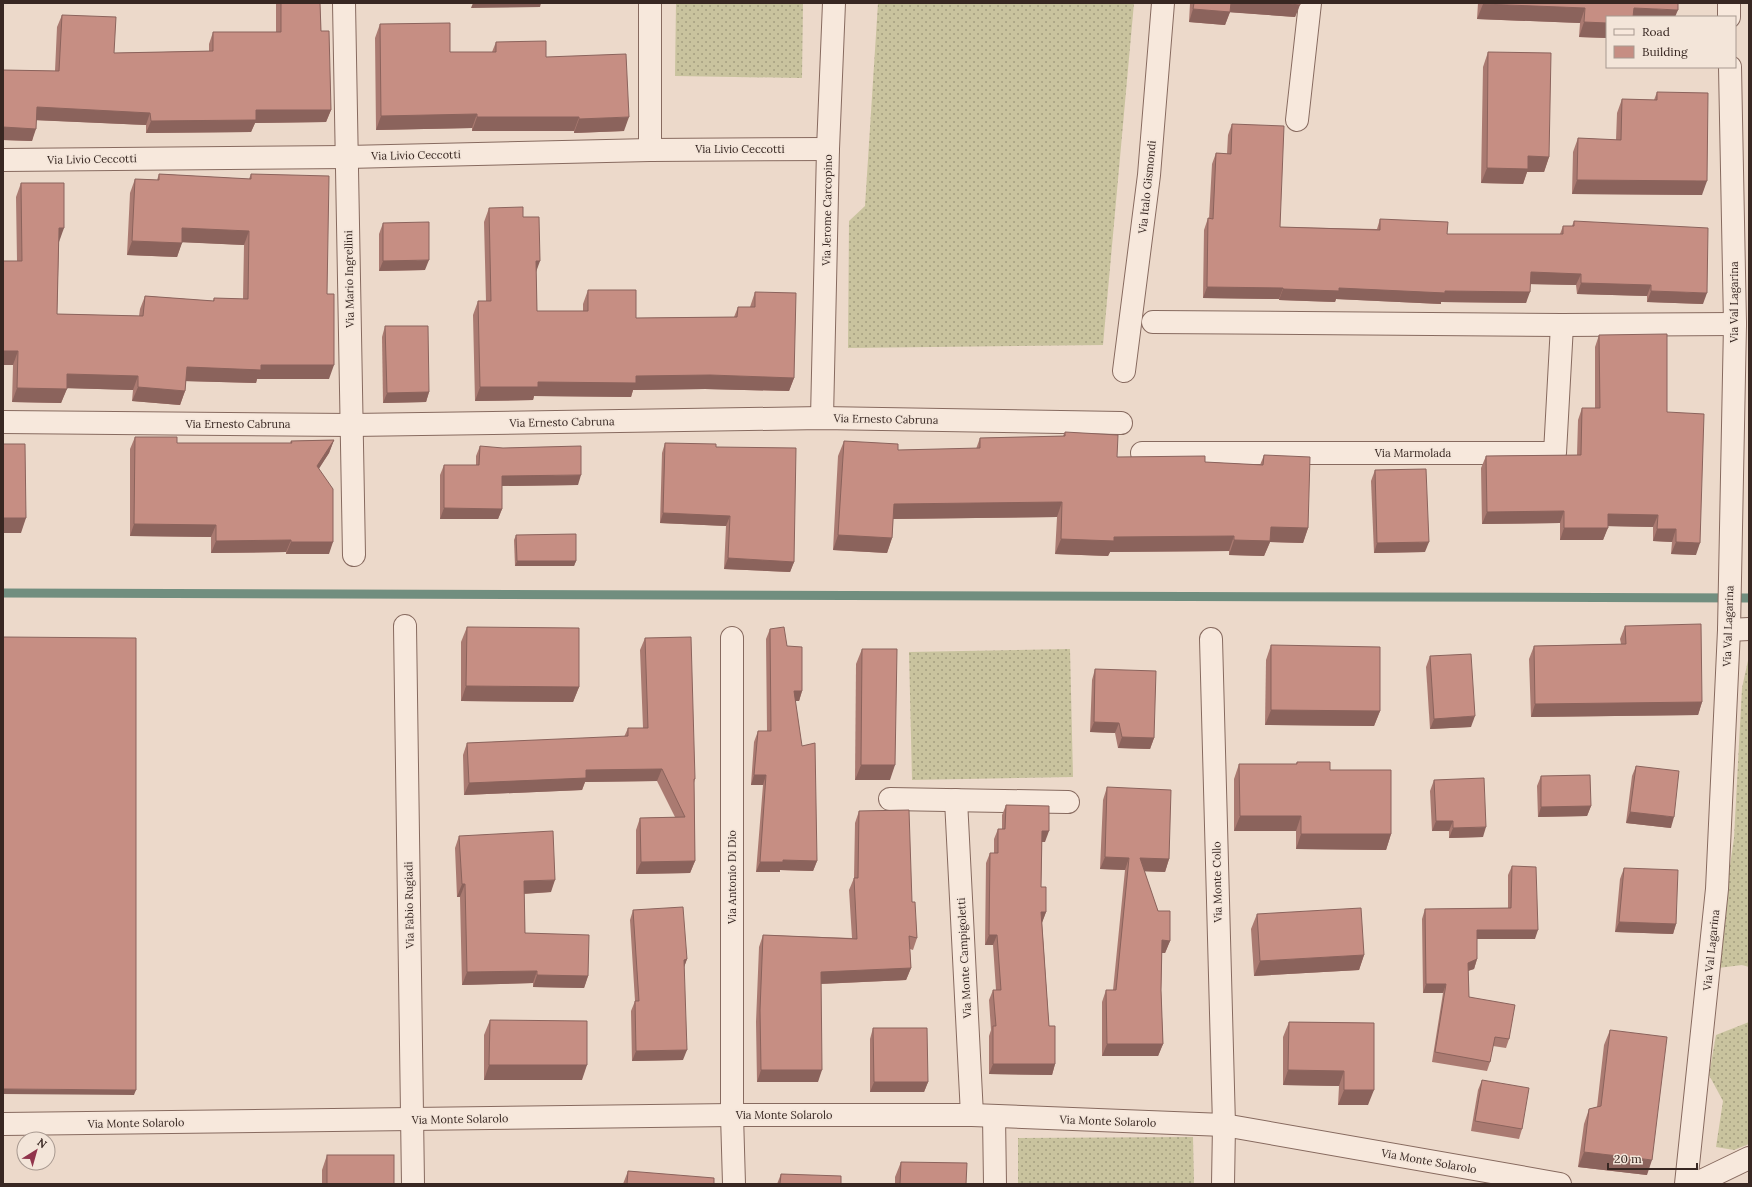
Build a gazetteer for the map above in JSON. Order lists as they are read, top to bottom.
{
  "streets": {
    "street": [
      "Via Livio Ceccotti",
      "Via Italo Gismondi",
      "Via Jerome Carcopino",
      "Via Mario Ingrellini",
      "Via Val Lagarina",
      "Via Ernesto Cabruna",
      "Via Marmolada",
      "Via Antonio Di Dio",
      "Via Monte Collo",
      "Via Fabio Rugiadi",
      "Via Monte Campigoletti",
      "Via Monte Solarolo"
    ]
  },
  "crossings": [
    ["Via Livio Ceccotti", "Via Jerome Carcopino"],
    ["Via Livio Ceccotti", "Via Mario Ingrellini"],
    ["Via Jerome Carcopino", "Via Ernesto Cabruna"],
    ["Via Mario Ingrellini", "Via Ernesto Cabruna"],
    ["Via Antonio Di Dio", "Via Monte Solarolo"],
    ["Via Monte Collo", "Via Monte Solarolo"],
    ["Via Fabio Rugiadi", "Via Monte Solarolo"],
    ["Via Monte Campigoletti", "Via Monte Solarolo"]
  ],
  "legend": ["Road", "Building"],
  "scale_bar": "20 m",
  "north": "top right"
}
